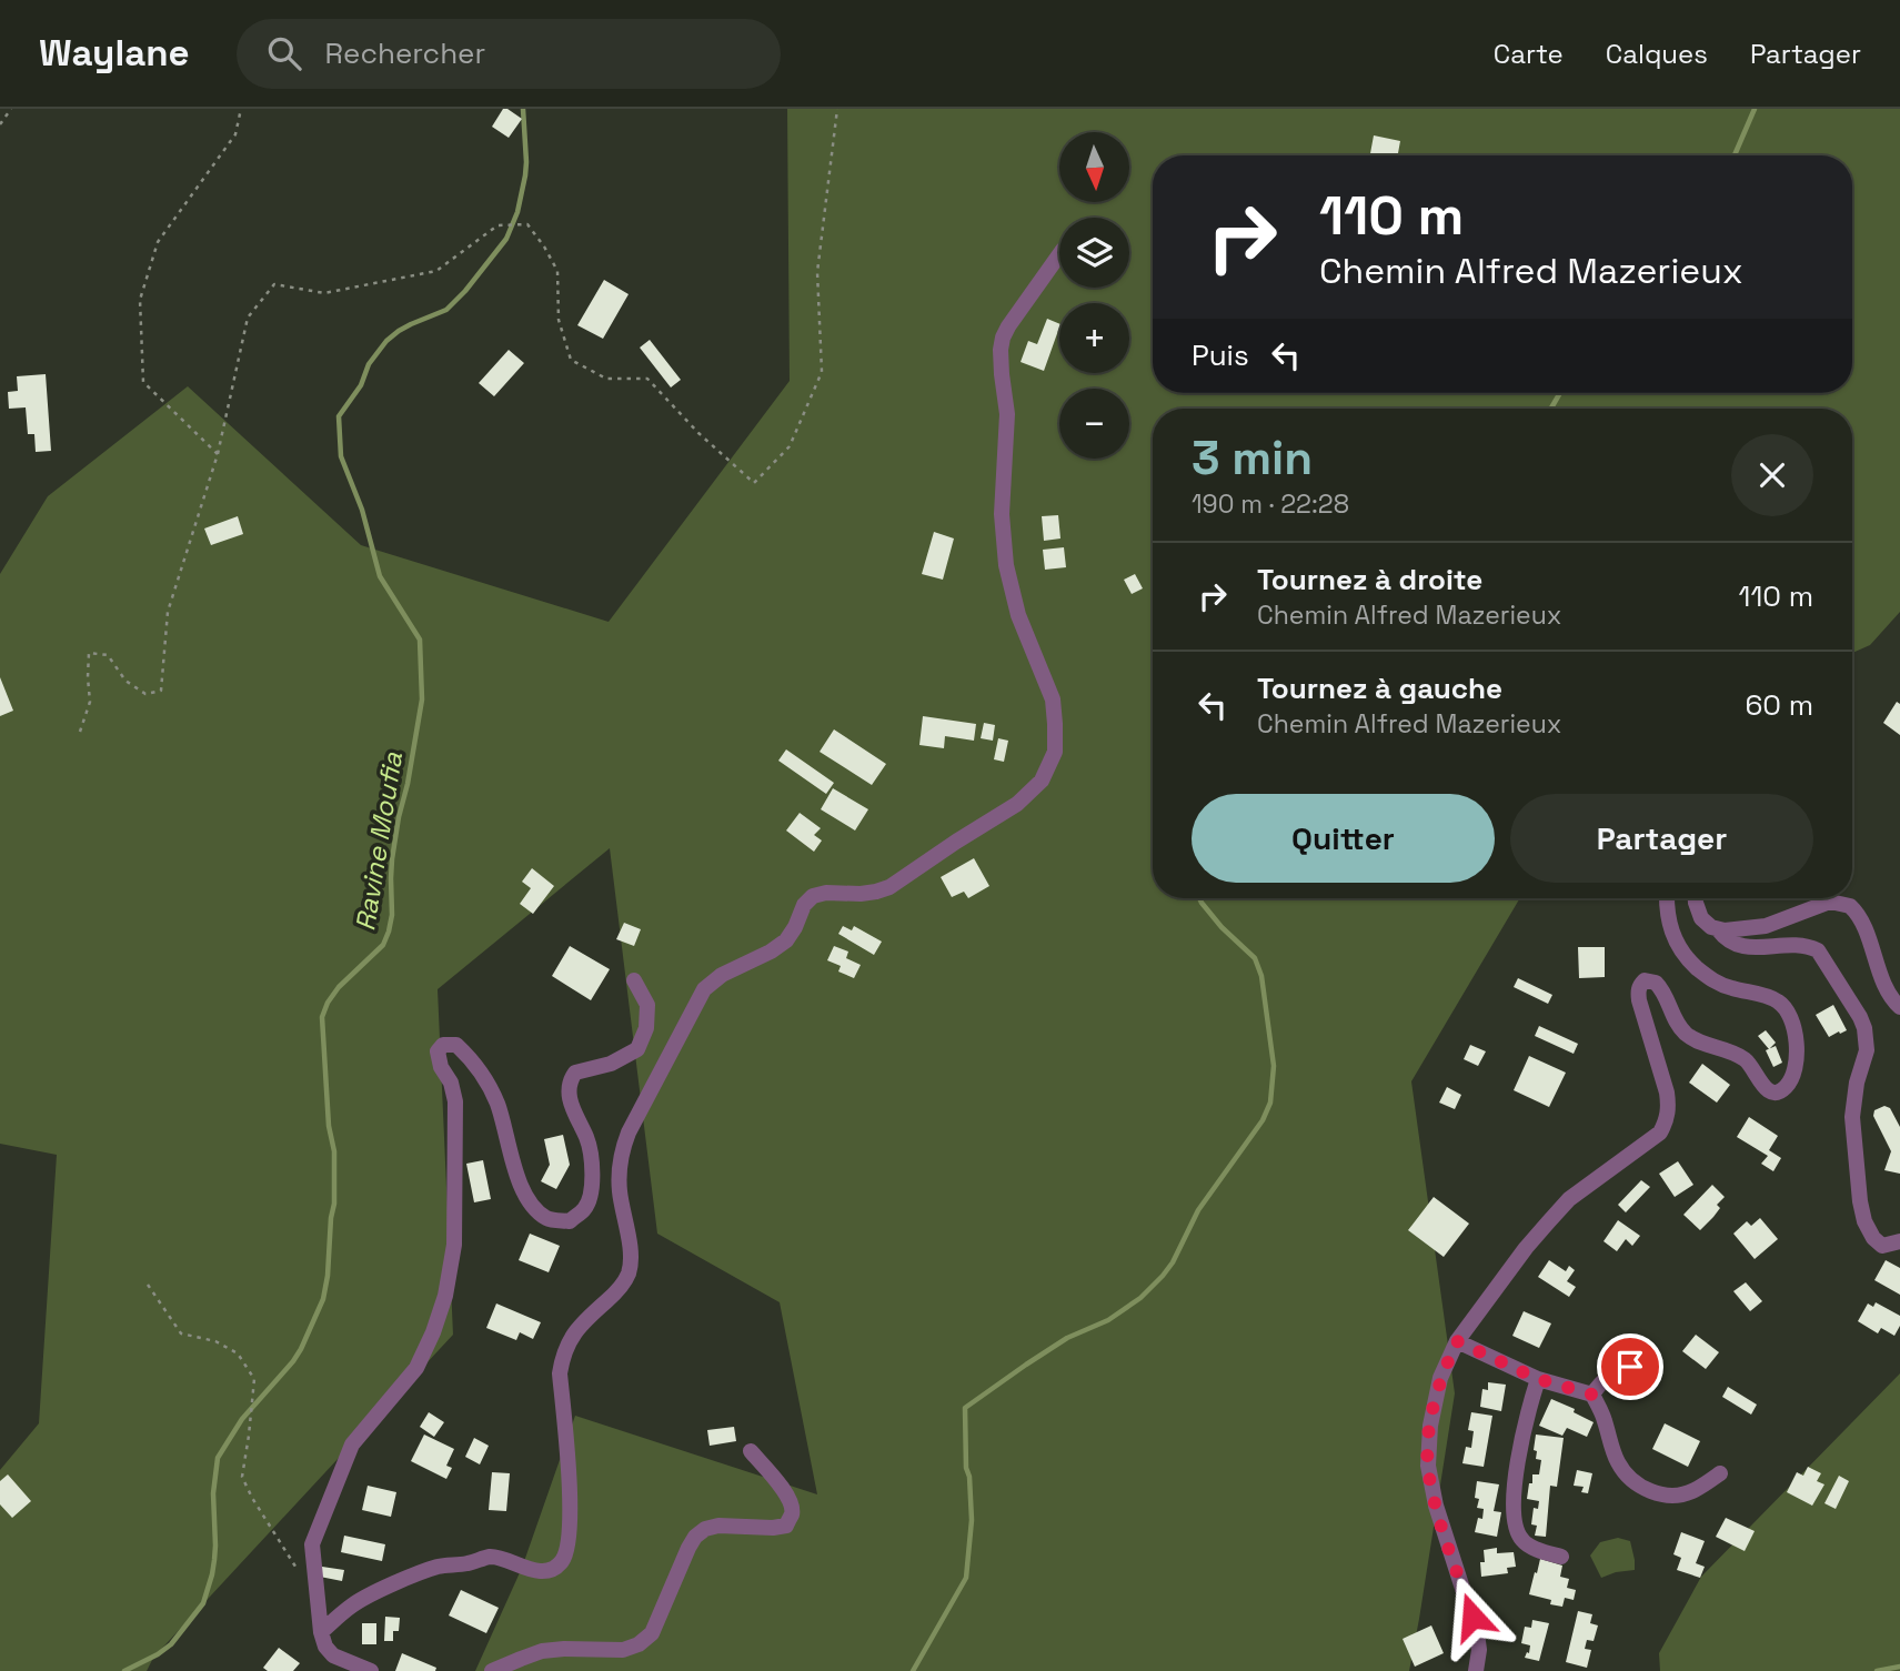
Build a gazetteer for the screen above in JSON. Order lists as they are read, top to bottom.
{
  "water": ["Ravine Moufia"],
  "north": "bottom",
  "page": {
    "header": "Waylane",
    "search": "Rechercher",
    "nav": ["Carte", "Calques", "Partager"],
    "map_buttons": ["+", "−"],
    "turn": ["110 m", "Chemin Alfred Mazerieux"],
    "then": "Puis",
    "heading": ["3 min", "190 m · 22:28"],
    "list": [
      {
        "name": "Tournez à droite",
        "note": "Chemin Alfred Mazerieux",
        "value": "110 m"
      },
      {
        "name": "Tournez à gauche",
        "note": "Chemin Alfred Mazerieux",
        "value": "60 m"
      }
    ],
    "buttons": ["Quitter", "Partager"]
  }
}
